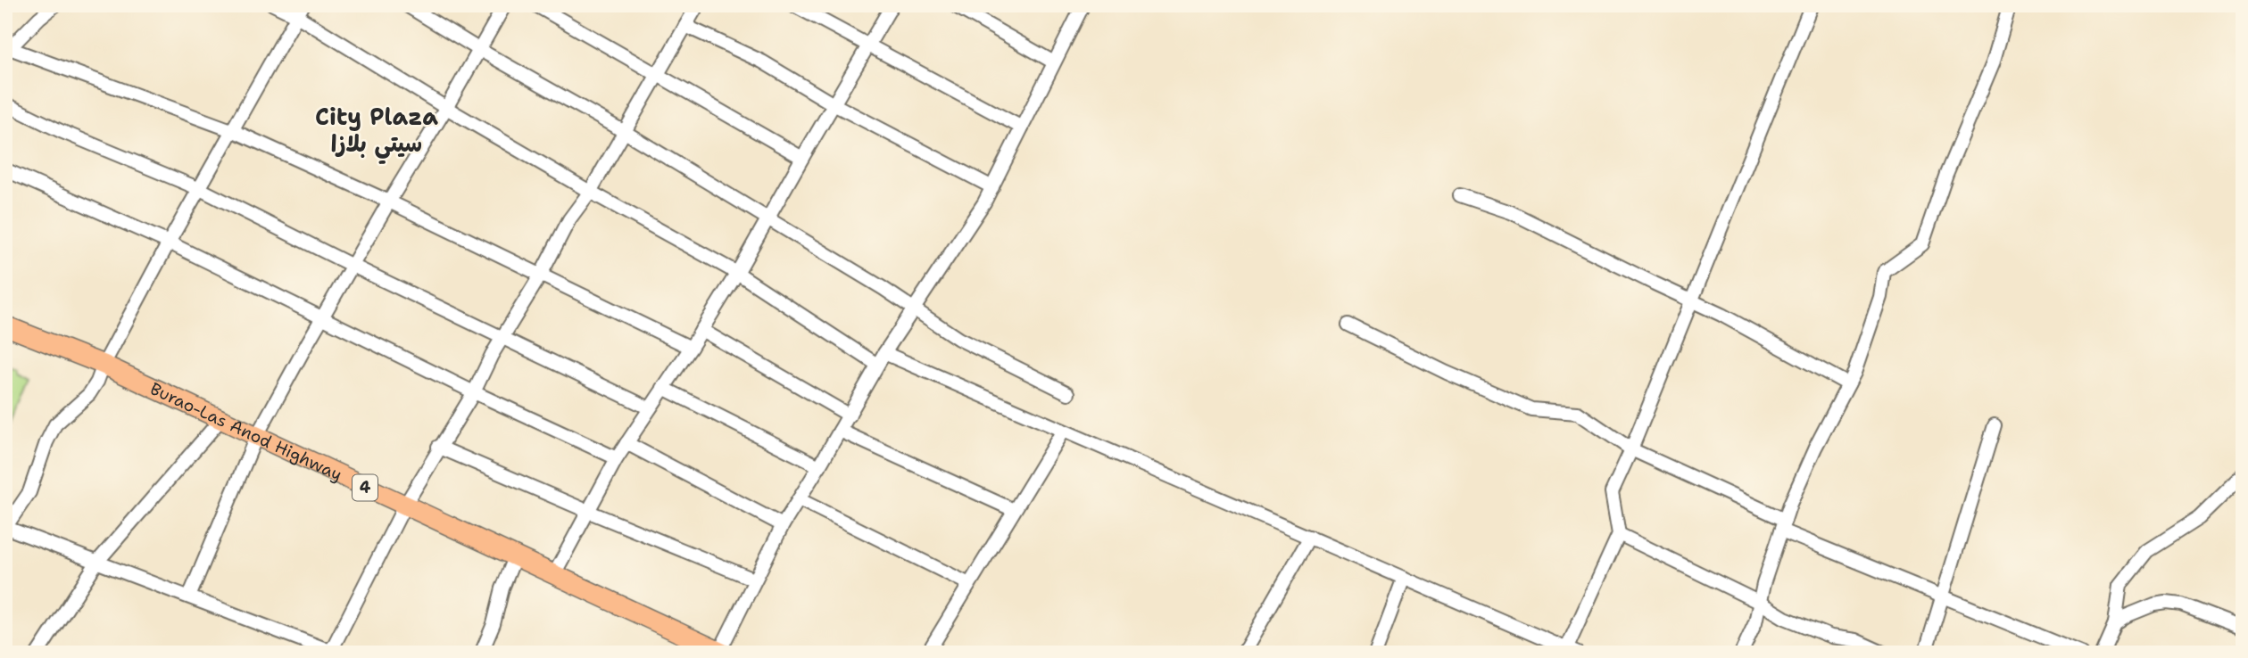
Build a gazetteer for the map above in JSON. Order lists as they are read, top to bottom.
{
  "streets": {
    "highway": ["Burao-Las Anod Highway", "4"]
  },
  "districts": ["City Plaza سيتي بلازا"]
}
